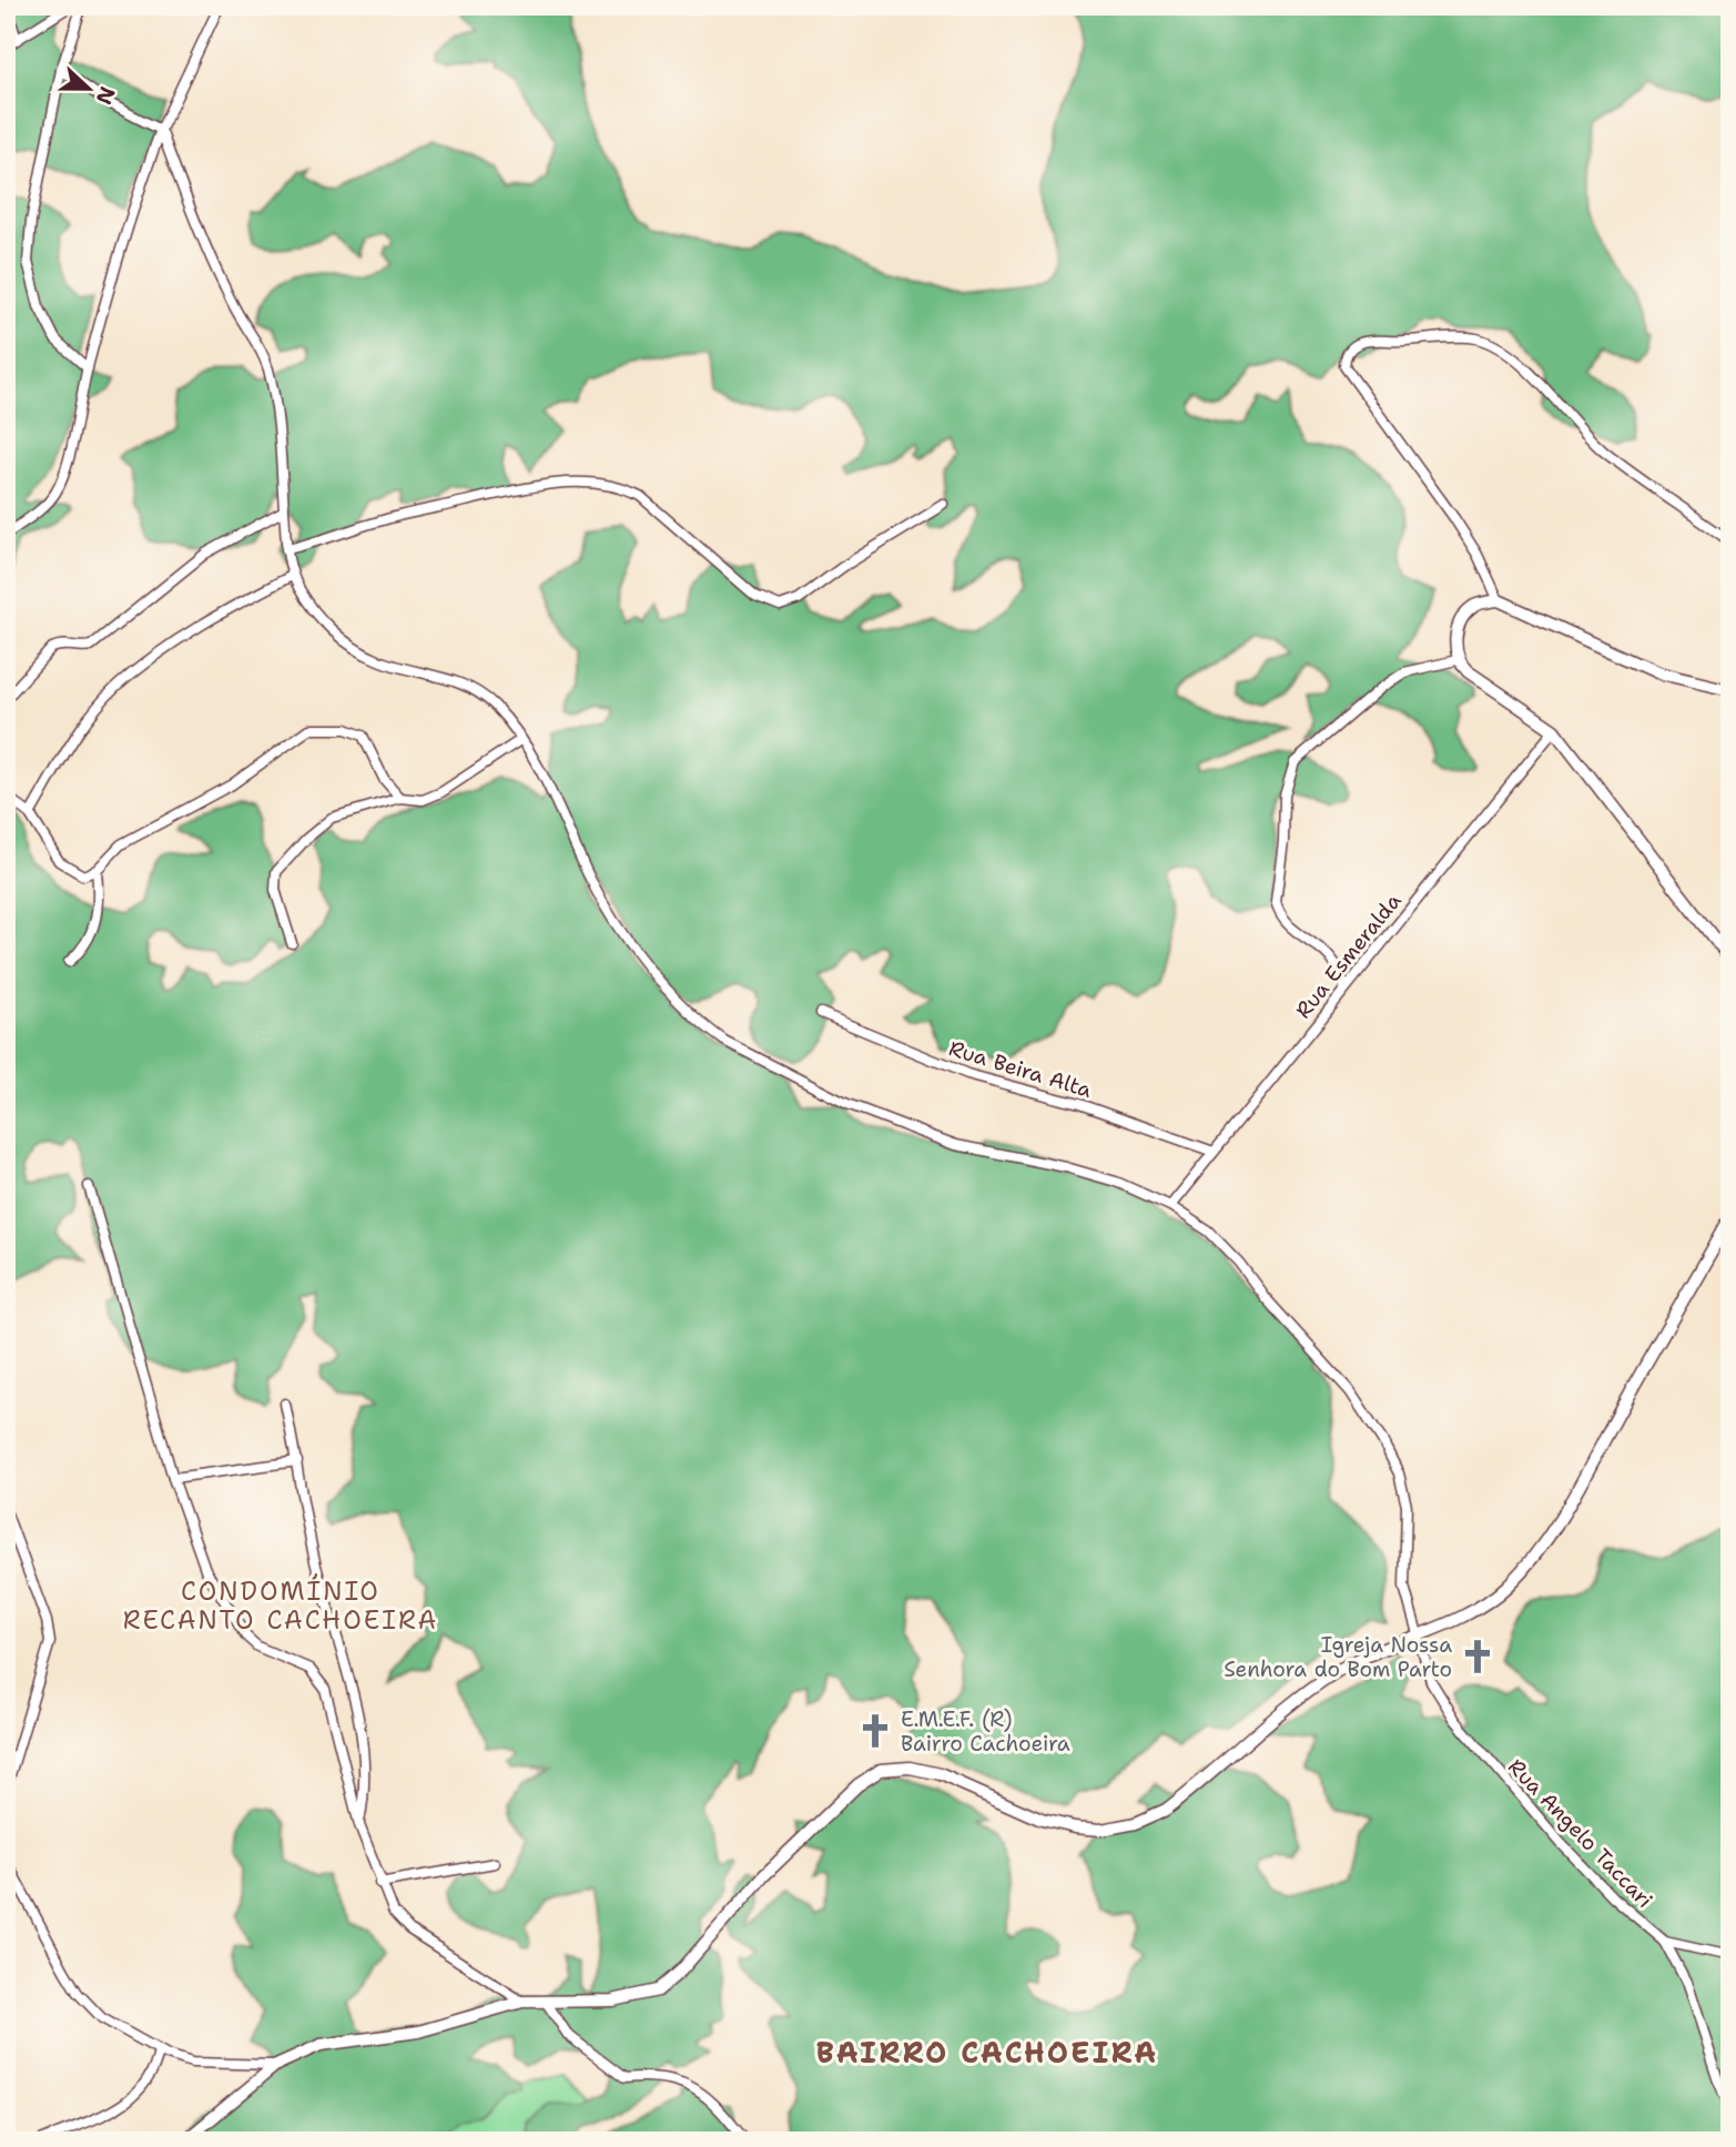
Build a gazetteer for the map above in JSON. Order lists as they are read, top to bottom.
{
  "streets": {
    "street": ["Rua Esmeralda", "Rua Beira Alta", "Rua Angelo Taccari"]
  },
  "crossings": [
    ["Rua Esmeralda", "Rua Beira Alta"],
    ["Rua Esmeralda", "Rua Angelo Taccari"]
  ],
  "districts": ["CONDOMÍNIO RECANTO CACHOEIRA", "BAIRRO CACHOEIRA"],
  "places": {
    "church": ["Igreja Nossa Senhora do Bom Parto", "E.M.E.F. (R) Bairro Cachoeira"]
  },
  "north": "right"
}
